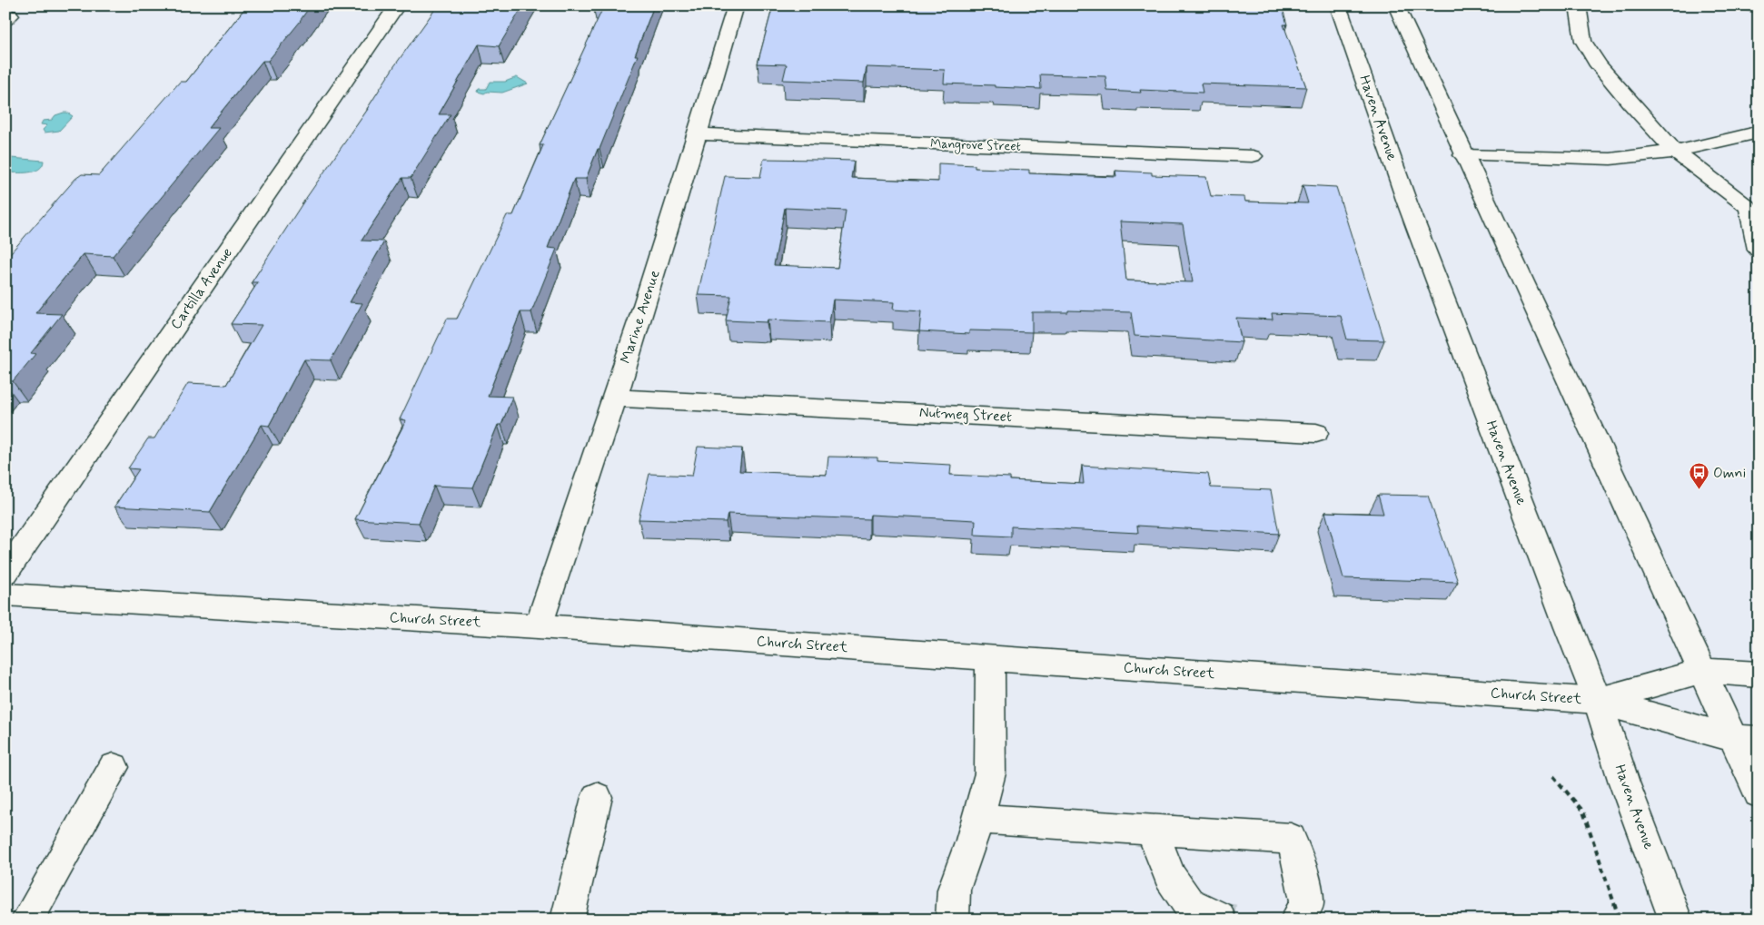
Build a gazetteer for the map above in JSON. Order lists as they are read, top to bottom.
{
  "streets": {
    "street": [
      "Haven Avenue",
      "Mangrove Street",
      "Cartilla Avenue",
      "Marine Avenue",
      "Nutmeg Street",
      "Church Street"
    ]
  },
  "crossings": [
    ["Haven Avenue", "Church Street"],
    ["Mangrove Street", "Marine Avenue"],
    ["Marine Avenue", "Nutmeg Street"],
    ["Marine Avenue", "Church Street"]
  ],
  "places": {
    "bus stop": ["Omni"]
  }
}
